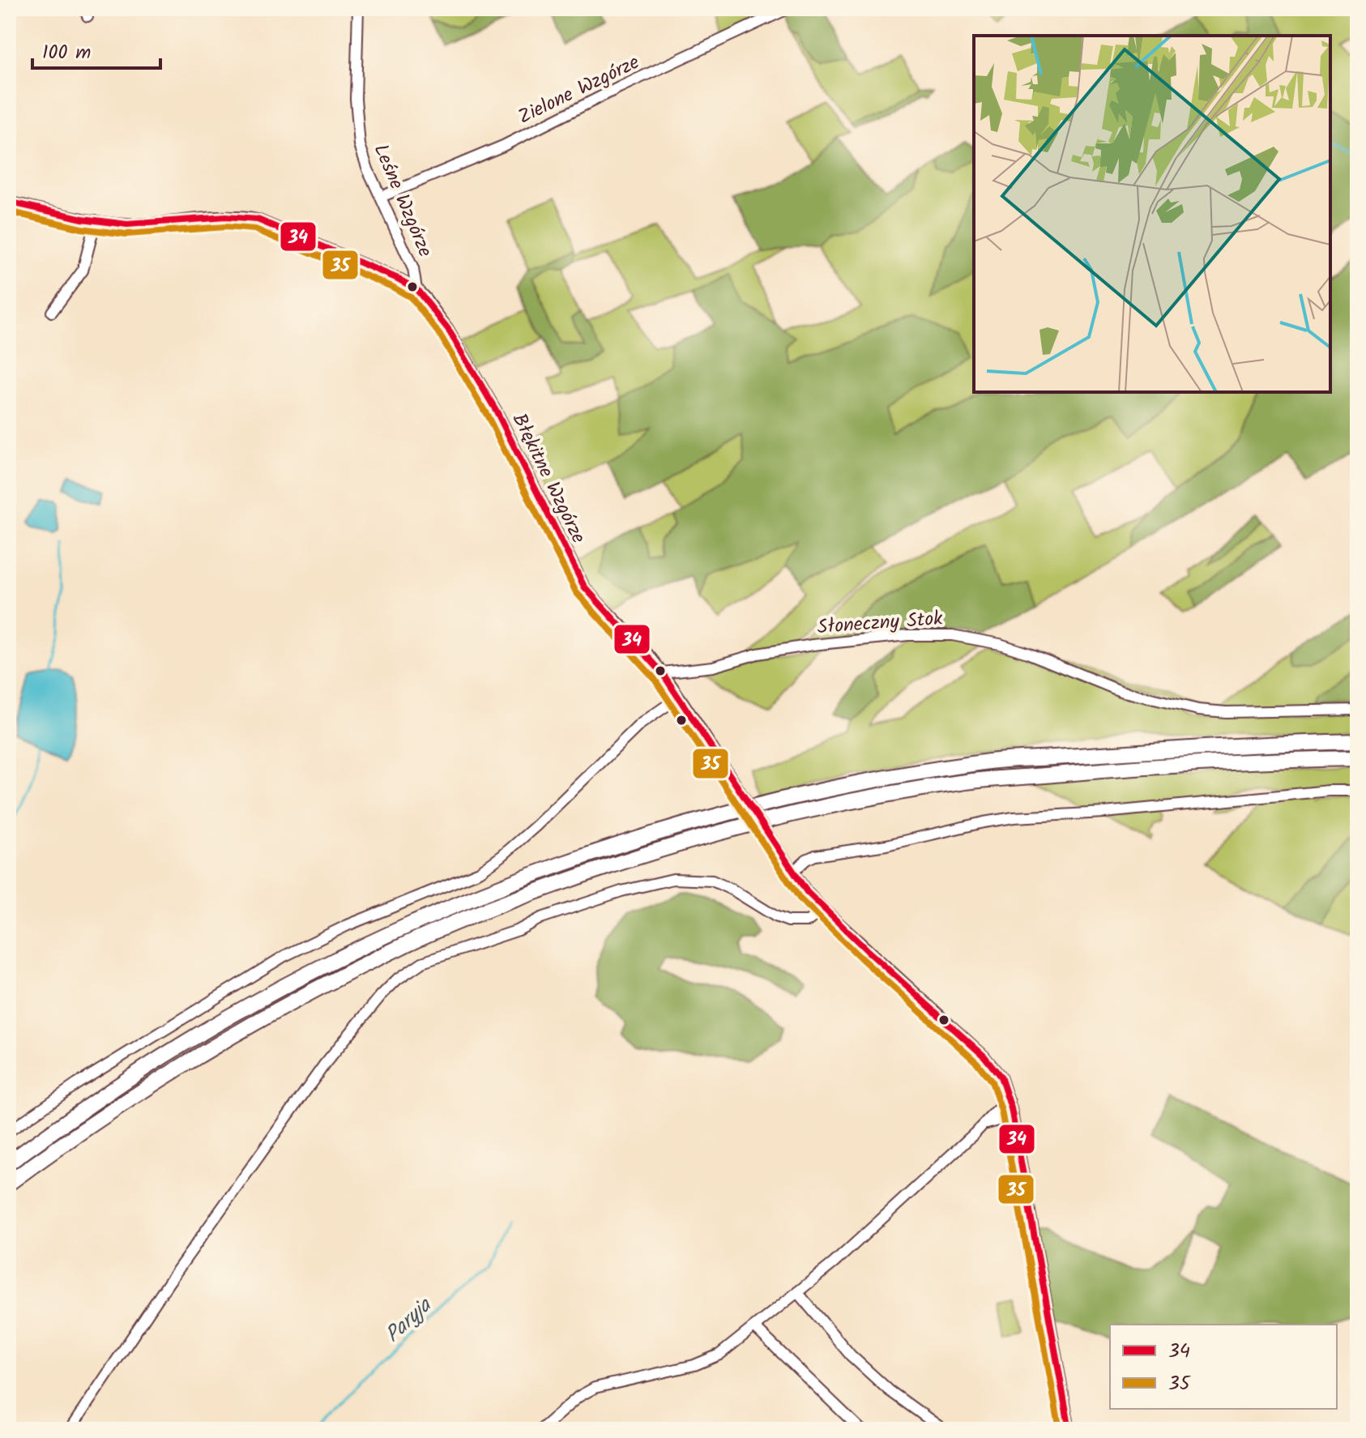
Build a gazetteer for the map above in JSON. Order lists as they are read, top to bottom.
{
  "streets": {
    "street": [
      "Zielone Wzgórze",
      "Leśne Wzgórze",
      "Błękitne Wzgórze",
      "Słoneczny Stok"
    ]
  },
  "crossings": [
    ["Zielone Wzgórze", "Leśne Wzgórze"],
    ["Leśne Wzgórze", "Błękitne Wzgórze"],
    ["Błękitne Wzgórze", "Słoneczny Stok"]
  ],
  "water": ["Paryja"],
  "lines": ["transit line 34", "transit line 35"],
  "legend": ["34", "35"],
  "scale_bar": "100 m"
}
